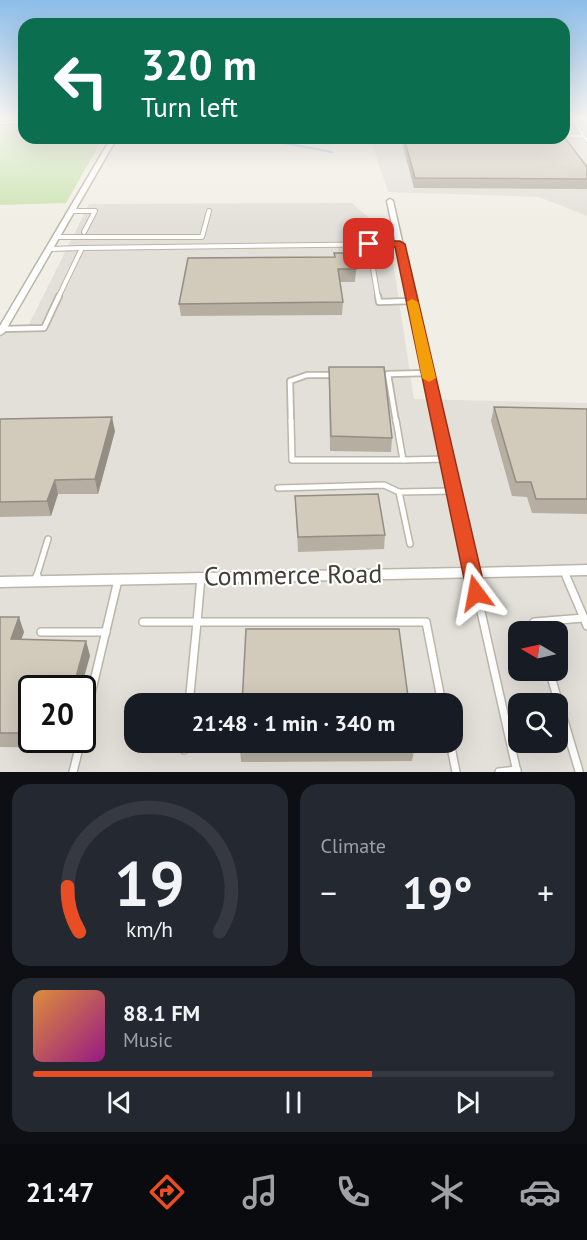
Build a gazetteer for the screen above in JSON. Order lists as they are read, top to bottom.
{
  "streets": {
    "street": ["Commerce Road"]
  },
  "north": "left",
  "page": {
    "turn": ["320 m", "Turn left"],
    "limit": "20",
    "trip": "21:48 · 1 min · 340 m",
    "tile": "Climate",
    "heat": ["−", "19°", "+"],
    "song": ["88.1 FM", "Music"],
    "tabs": "21:47",
    "gauge": ["19", "km/h"]
  }
}
